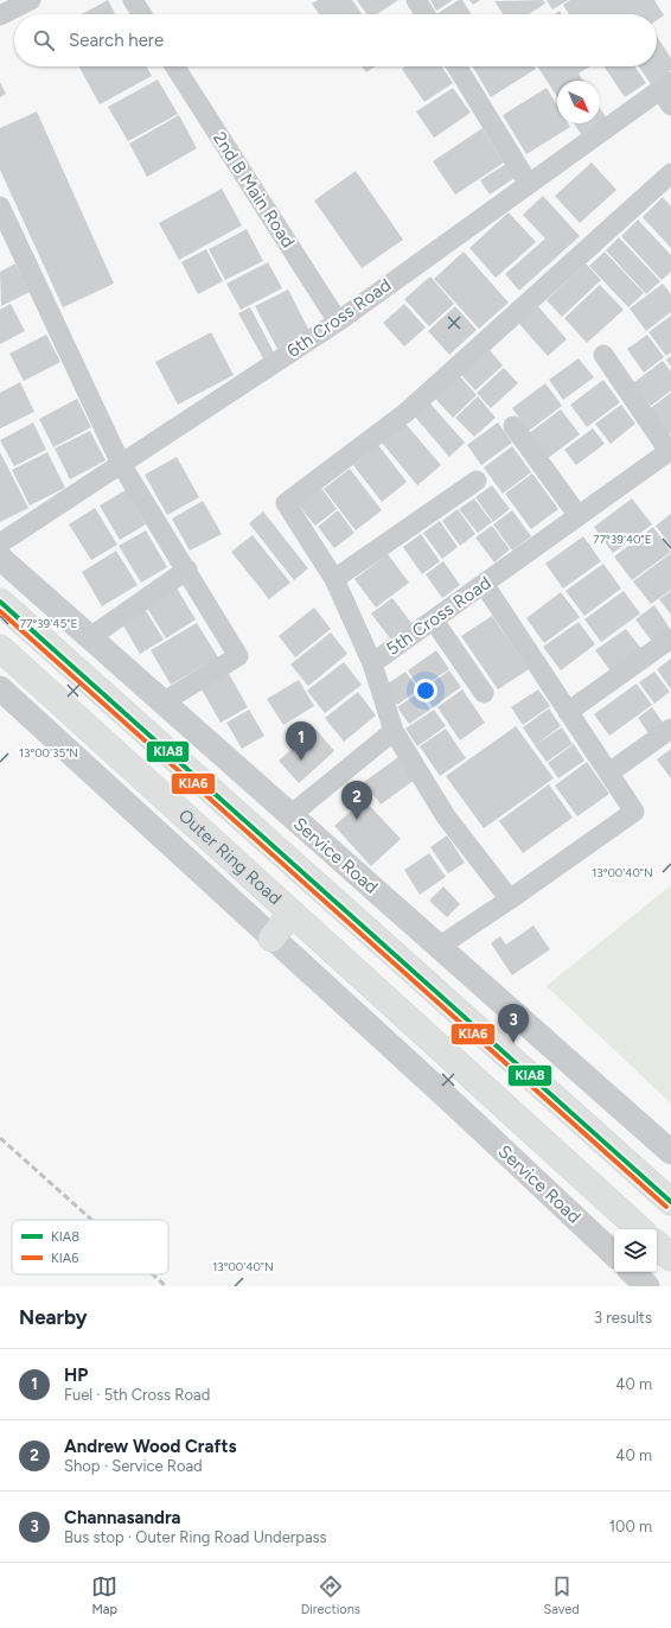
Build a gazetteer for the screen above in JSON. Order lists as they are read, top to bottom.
{
  "streets": {
    "highway": ["Outer Ring Road"],
    "street": [
      "2nd B Main Road",
      "6th Cross Road",
      "5th Cross Road",
      "Service Road"
    ]
  },
  "crossings": [
    ["2nd B Main Road", "6th Cross Road"]
  ],
  "lines": ["transit line KIA8", "transit line KIA6"],
  "legend": ["KIA8", "KIA6"],
  "north": "bottom right",
  "page": {
    "search": "Search here",
    "pins": ["1", "2", "3"],
    "heading": ["Nearby", "3 results"],
    "list": [
      {
        "mark": "1",
        "name": "HP",
        "note": "Fuel · 5th Cross Road",
        "value": "40 m"
      },
      {
        "mark": "2",
        "name": "Andrew Wood Crafts",
        "note": "Shop · Service Road",
        "value": "40 m"
      },
      {
        "mark": "3",
        "name": "Channasandra",
        "note": "Bus stop · Outer Ring Road Underpass",
        "value": "100 m"
      }
    ],
    "nav": ["Map", "Directions", "Saved"]
  },
  "coordinates": [
    "77°39'40\"E",
    "77°39'45\"E",
    "13°00'35\"N",
    "13°00'40\"N"
  ]
}
